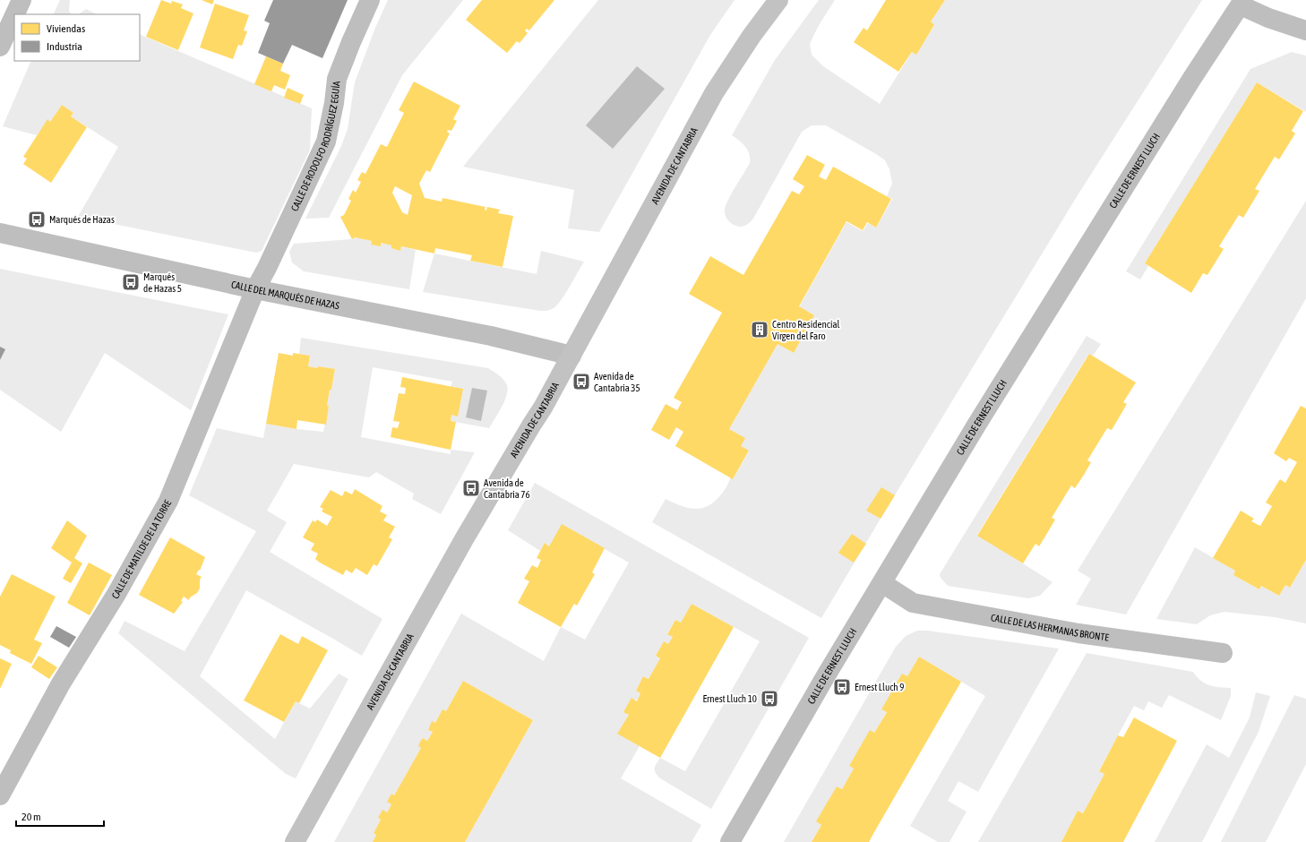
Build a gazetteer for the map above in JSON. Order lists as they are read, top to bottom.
{
  "streets": {
    "main road": ["AVENIDA DE CANTABRIA"],
    "street": [
      "CALLE DE RODOLFO RODRÍGUEZ EGUÍA",
      "CALLE DE ERNEST LLUCH",
      "CALLE DEL MARQUÉS DE HAZAS",
      "CALLE DE MATILDE DE LA TORRE",
      "CALLE DE LAS HERMANAS BRONTE"
    ]
  },
  "crossings": [
    ["CALLE DE RODOLFO RODRÍGUEZ EGUÍA", "CALLE DEL MARQUÉS DE HAZAS"],
    ["CALLE DE RODOLFO RODRÍGUEZ EGUÍA", "CALLE DE MATILDE DE LA TORRE"],
    ["AVENIDA DE CANTABRIA", "CALLE DEL MARQUÉS DE HAZAS"],
    ["CALLE DE ERNEST LLUCH", "CALLE DE LAS HERMANAS BRONTE"],
    ["CALLE DEL MARQUÉS DE HAZAS", "CALLE DE MATILDE DE LA TORRE"]
  ],
  "places": {
    "bus stop": [
      "Marqués de Hazas",
      "Marqués de Hazas 5",
      "Avenida de Cantabria 35",
      "Avenida de Cantabria 76",
      "Ernest Lluch 9",
      "Ernest Lluch 10"
    ],
    "building": ["Centro Residencial Virgen del Faro"]
  },
  "legend": ["Viviendas", "Industria"],
  "scale_bar": "20 m"
}
